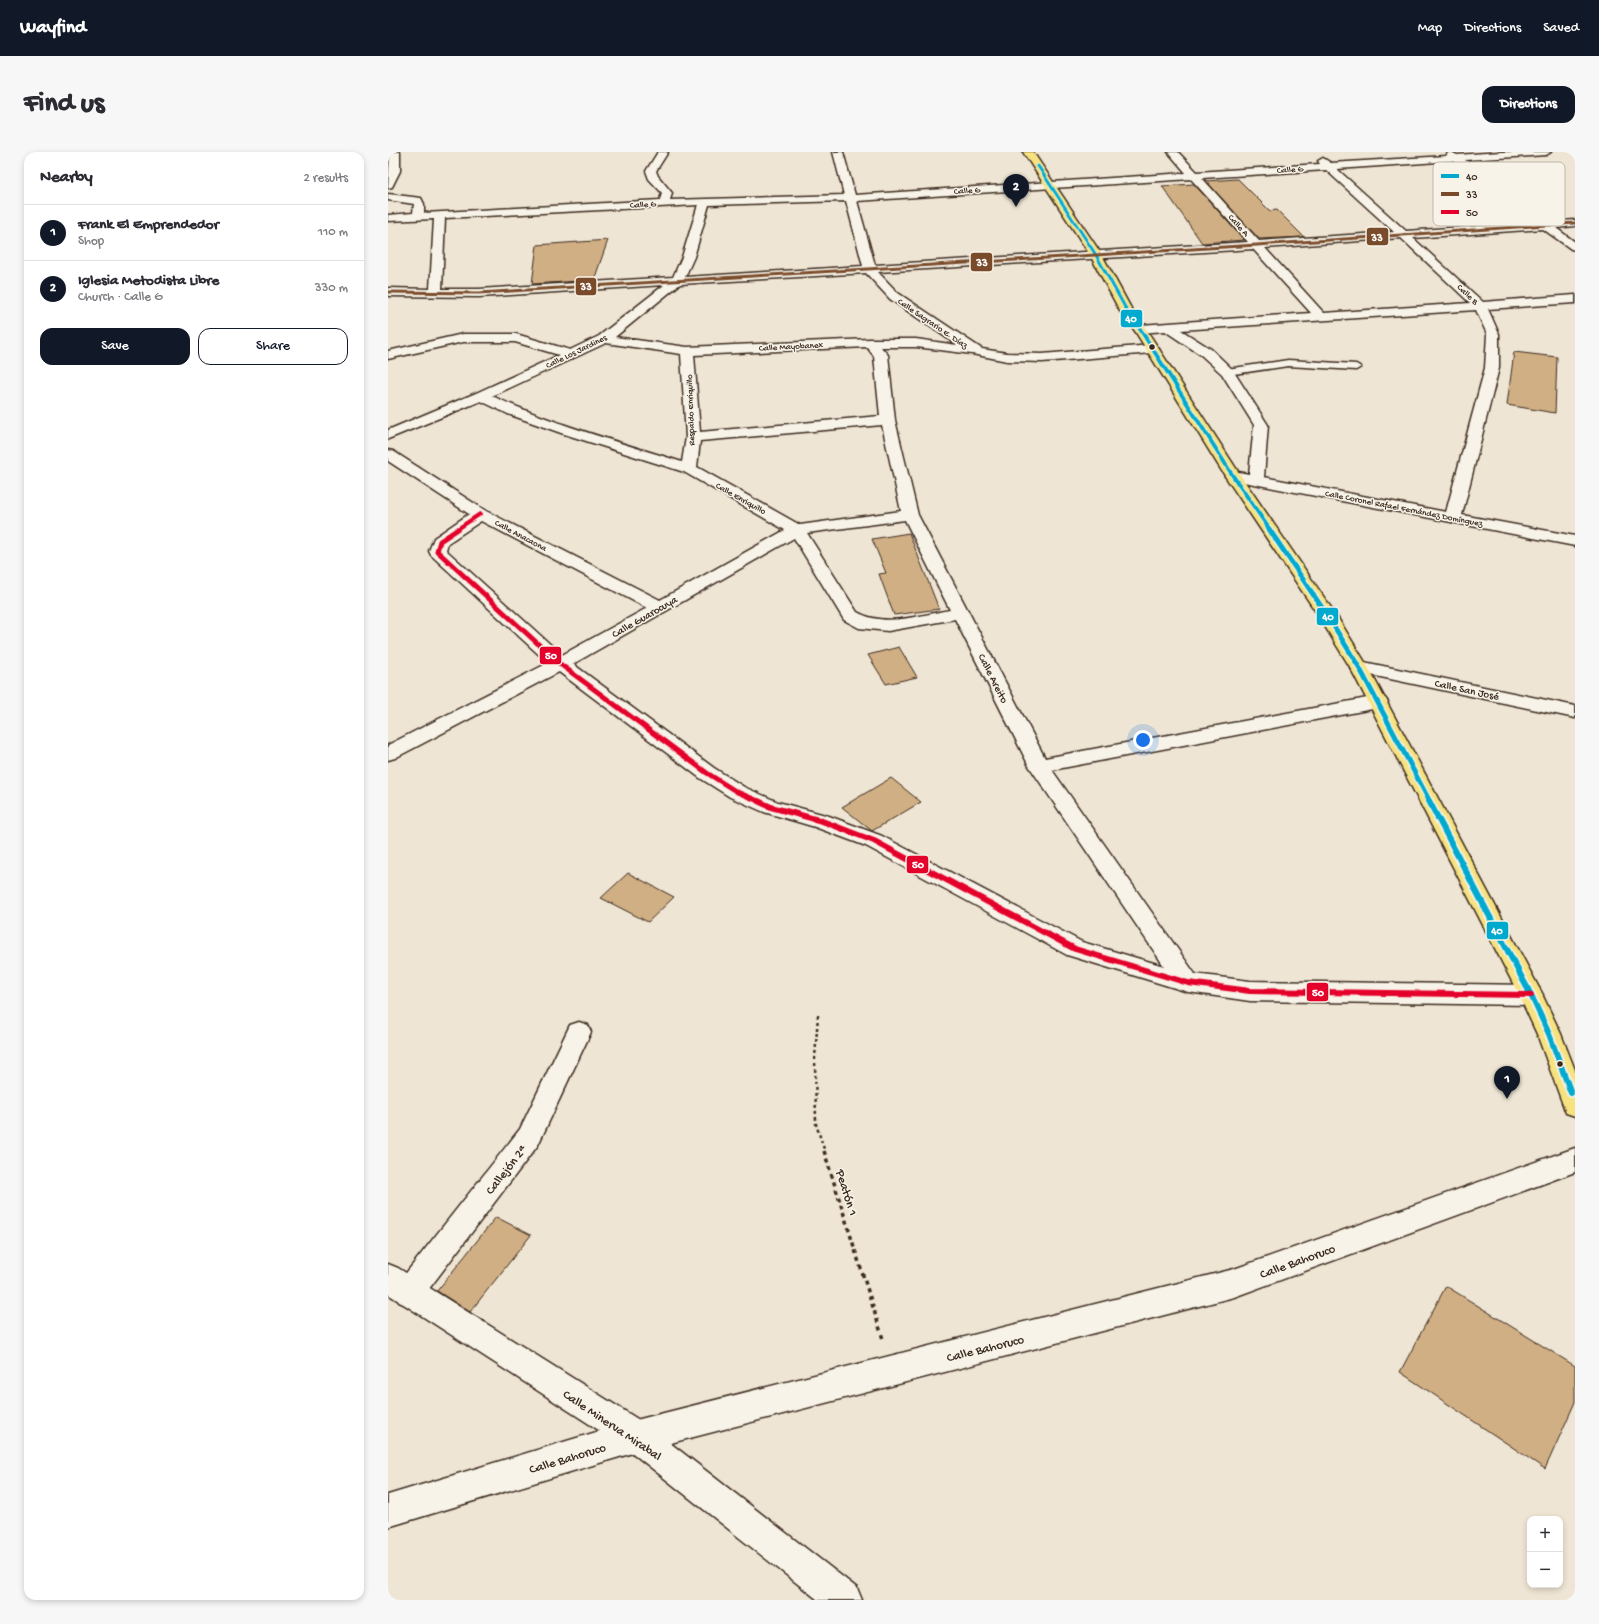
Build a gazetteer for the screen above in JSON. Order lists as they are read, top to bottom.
{
  "streets": {
    "street": [
      "Calle G",
      "Calle A",
      "Calle B",
      "Calle Sagrario E. Díaz",
      "Calle Mayobanex",
      "Calle Los Jardines",
      "Respaldo Enriquillo",
      "Calle Enriquillo",
      "Calle Coronel Rafael Fernández Domínguez",
      "Calle Anacaona",
      "Calle Guarocuya",
      "Calle Areito",
      "Calle San José",
      "Callejón 2ª",
      "Calle Bahoruco",
      "Calle Minerva Mirabal"
    ],
    "path": ["Peatón 1"]
  },
  "crossings": [
    ["Calle G", "Calle A"],
    ["Calle G", "Calle B"],
    ["Calle G", "Calle Sagrario E. Díaz"],
    ["Calle G", "Calle Los Jardines"],
    ["Calle B", "Calle Coronel Rafael Fernández Domínguez"],
    ["Calle Sagrario E. Díaz", "Calle Mayobanex"],
    ["Calle Mayobanex", "Calle Los Jardines"],
    ["Calle Mayobanex", "Respaldo Enriquillo"],
    ["Calle Mayobanex", "Calle Areito"],
    ["Calle Los Jardines", "Calle Enriquillo"],
    ["Respaldo Enriquillo", "Calle Enriquillo"],
    ["Calle Enriquillo", "Calle Guarocuya"],
    ["Calle Enriquillo", "Calle Areito"],
    ["Calle Anacaona", "Calle Guarocuya"],
    ["Calle Guarocuya", "Calle Areito"],
    ["Callejón 2ª", "Calle Minerva Mirabal"],
    ["Peatón 1", "Calle Bahoruco"],
    ["Calle Bahoruco", "Calle Minerva Mirabal"]
  ],
  "lines": ["transit line 40", "transit line 33", "transit line 50"],
  "legend": ["40", "33", "50"],
  "page": {
    "header": "Wayfind",
    "nav": ["Map", "Directions", "Saved"],
    "buttons": [
      "Directions",
      ["Save", "Share"]
    ],
    "title": "Find us",
    "heading": ["Nearby", "2 results"],
    "pins": ["2", "1"],
    "list": [
      {
        "mark": "1",
        "name": "Frank El Emprendedor",
        "note": "Shop",
        "value": "110 m"
      },
      {
        "mark": "2",
        "name": "Iglesia Metodista Libre",
        "note": "Church · Calle G",
        "value": "330 m"
      }
    ],
    "map_buttons": ["+", "−"]
  }
}
